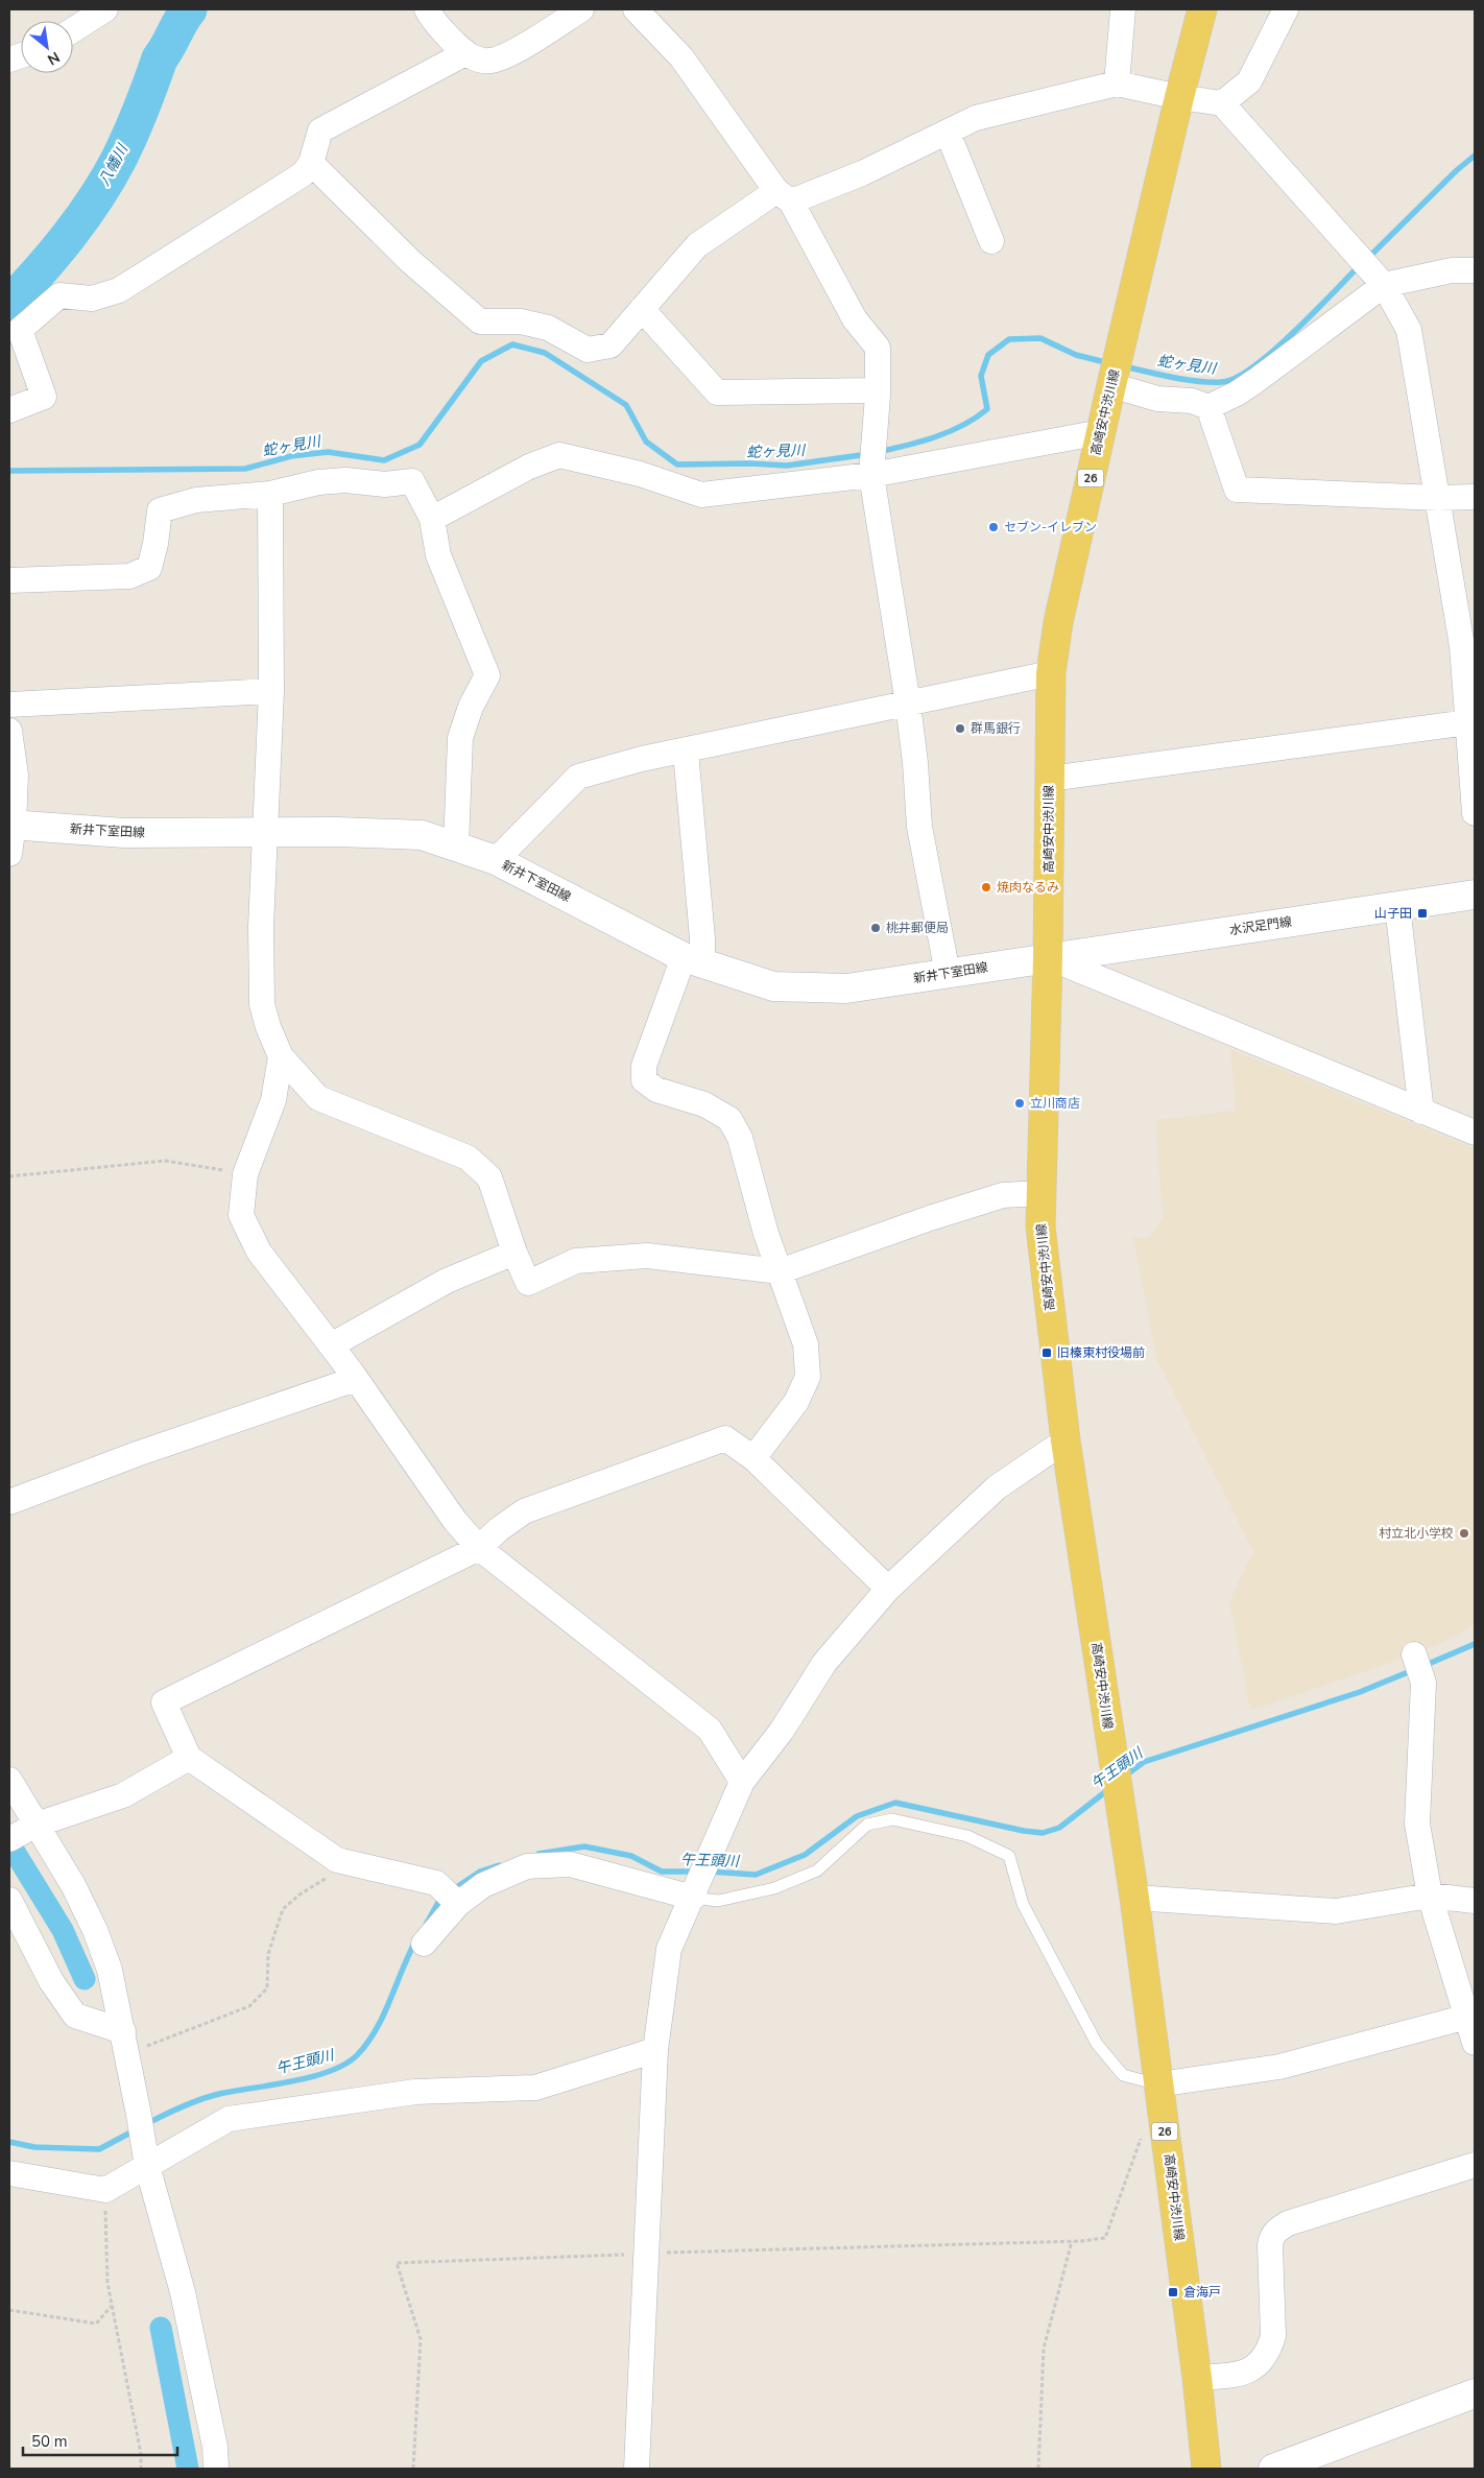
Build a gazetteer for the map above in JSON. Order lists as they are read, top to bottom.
{
  "streets": {
    "main road": [
      "高崎安中渋川線",
      "26",
      "新井下室田線",
      "水沢足門線"
    ]
  },
  "crossings": [
    ["高崎安中渋川線", "新井下室田線"],
    ["高崎安中渋川線", "水沢足門線"],
    ["新井下室田線", "水沢足門線"]
  ],
  "water": ["八幡川", "蛇ヶ見川", "午王頭川"],
  "places": {
    "other": [
      "セブン-イレブン",
      "群馬銀行",
      "焼肉なるみ",
      "桃井郵便局",
      "立川商店",
      "村立北小学校"
    ],
    "transit": ["山子田", "旧榛東村役場前", "倉海戸"]
  },
  "scale_bar": "50 m",
  "north": "bottom right"
}
